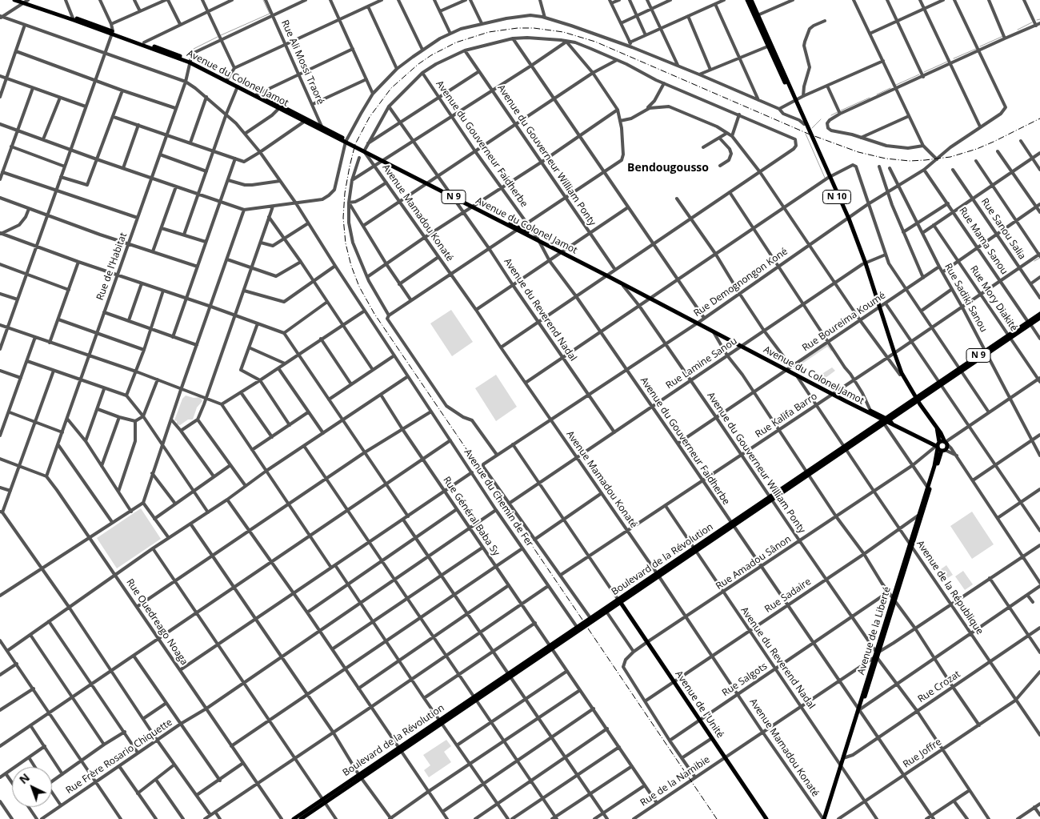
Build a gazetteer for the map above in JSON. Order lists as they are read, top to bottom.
{
  "streets": {
    "main road": [
      "Avenue du Colonel Jamot",
      "N 9",
      "N 10",
      "Boulevard de la Révolution",
      "Avenue de la Liberté",
      "Avenue de l'Unité"
    ],
    "street": [
      "Rue Ali Mossi Traoré",
      "Avenue du Gouverneur Faidherbe",
      "Avenue du Gouverneur William Ponty",
      "Avenue Mamadou Konaté",
      "Rue Sanou Salia",
      "Rue Mama Sanou",
      "Rue de l'Habitat",
      "Rue Demognongon Koné",
      "Rue Sadiki Sanou",
      "Rue Mory Diakité",
      "Avenue du Reverend Nadal",
      "Rue Boureima Koumé",
      "Rue Lamine Sanou",
      "Rue Kalifa Barro",
      "Avenue du Chemin de Fer",
      "Rue Général Baba Sy",
      "Rue Amadou Sânon",
      "Avenue de la République",
      "Rue Sadaire",
      "Rue Ouedreago Noaga",
      "Rue Salgots",
      "Rue Crozat",
      "Rue Joffre",
      "Rue Frère Rosario Chiquette",
      "Rue de la Namibie"
    ]
  },
  "crossings": [
    ["Rue Ali Mossi Traoré", "Avenue du Colonel Jamot"],
    ["Rue Ali Mossi Traoré", "Avenue du Chemin de Fer"],
    ["Avenue du Colonel Jamot", "Avenue du Gouverneur Faidherbe"],
    ["Avenue du Colonel Jamot", "Avenue du Gouverneur William Ponty"],
    ["Avenue du Colonel Jamot", "N 10"],
    ["Avenue du Colonel Jamot", "Avenue Mamadou Konaté"],
    ["Avenue du Colonel Jamot", "Rue de l'Habitat"],
    ["Avenue du Colonel Jamot", "Rue Demognongon Koné"],
    ["Avenue du Colonel Jamot", "Avenue du Reverend Nadal"],
    ["Avenue du Colonel Jamot", "Rue Boureima Koumé"],
    ["Avenue du Colonel Jamot", "Rue Lamine Sanou"],
    ["Avenue du Colonel Jamot", "Rue Kalifa Barro"],
    ["Avenue du Colonel Jamot", "Avenue du Chemin de Fer"],
    ["Avenue du Colonel Jamot", "Boulevard de la Révolution"],
    ["Avenue du Colonel Jamot", "Rue Amadou Sânon"],
    ["Avenue du Colonel Jamot", "Avenue de la République"],
    ["Avenue du Colonel Jamot", "Avenue de la Liberté"],
    ["Avenue du Gouverneur Faidherbe", "Rue Demognongon Koné"],
    ["Avenue du Gouverneur Faidherbe", "Rue Boureima Koumé"],
    ["Avenue du Gouverneur Faidherbe", "Rue Lamine Sanou"],
    ["Avenue du Gouverneur Faidherbe", "Rue Kalifa Barro"],
    ["Avenue du Gouverneur Faidherbe", "Boulevard de la Révolution"],
    ["Avenue du Gouverneur Faidherbe", "Rue Amadou Sânon"],
    ["Avenue du Gouverneur Faidherbe", "Rue Sadaire"],
    ["Avenue du Gouverneur Faidherbe", "Avenue de la Liberté"],
    ["Avenue du Gouverneur Faidherbe", "Rue Salgots"],
    ["Avenue du Gouverneur Faidherbe", "Rue Crozat"],
    ["Avenue du Gouverneur Faidherbe", "Rue Joffre"],
    ["Avenue du Gouverneur Faidherbe", "Rue de la Namibie"],
    ["Avenue du Gouverneur William Ponty", "Rue Demognongon Koné"],
    ["Avenue du Gouverneur William Ponty", "Rue Boureima Koumé"],
    ["Avenue du Gouverneur William Ponty", "Rue Lamine Sanou"],
    ["Avenue du Gouverneur William Ponty", "Rue Kalifa Barro"],
    ["Avenue du Gouverneur William Ponty", "Boulevard de la Révolution"],
    ["Avenue du Gouverneur William Ponty", "Rue Amadou Sânon"],
    ["Avenue du Gouverneur William Ponty", "Rue Sadaire"],
    ["Avenue du Gouverneur William Ponty", "Avenue de la Liberté"],
    ["Avenue du Gouverneur William Ponty", "Rue Salgots"],
    ["N 10", "Rue Demognongon Koné"],
    ["N 10", "Rue Boureima Koumé"],
    ["N 10", "Rue Lamine Sanou"],
    ["N 10", "Rue Kalifa Barro"],
    ["N 10", "Boulevard de la Révolution"],
    ["N 10", "Rue Amadou Sânon"],
    ["N 10", "Avenue de la Liberté"],
    ["Avenue Mamadou Konaté", "Rue Demognongon Koné"],
    ["Avenue Mamadou Konaté", "Rue Lamine Sanou"],
    ["Avenue Mamadou Konaté", "Rue Kalifa Barro"],
    ["Avenue Mamadou Konaté", "Boulevard de la Révolution"],
    ["Avenue Mamadou Konaté", "Rue Amadou Sânon"],
    ["Avenue Mamadou Konaté", "Rue Sadaire"],
    ["Avenue Mamadou Konaté", "Avenue de la Liberté"],
    ["Avenue Mamadou Konaté", "Rue Salgots"],
    ["Avenue Mamadou Konaté", "Rue de la Namibie"],
    ["Rue Sanou Salia", "Rue Kalifa Barro"],
    ["Rue Mama Sanou", "Rue Demognongon Koné"],
    ["Rue Mama Sanou", "Rue Kalifa Barro"],
    ["Rue Mama Sanou", "Boulevard de la Révolution"],
    ["Rue de l'Habitat", "Rue Ouedreago Noaga"],
    ["Rue Demognongon Koné", "Rue Sadiki Sanou"],
    ["Rue Demognongon Koné", "Avenue du Reverend Nadal"],
    ["Rue Demognongon Koné", "Avenue du Chemin de Fer"],
    ["Rue Sadiki Sanou", "Rue Boureima Koumé"],
    ["Rue Sadiki Sanou", "Rue Kalifa Barro"],
    ["Rue Sadiki Sanou", "Boulevard de la Révolution"],
    ["Rue Mory Diakité", "Rue Kalifa Barro"],
    ["Rue Mory Diakité", "Boulevard de la Révolution"],
    ["Avenue du Reverend Nadal", "Rue Lamine Sanou"],
    ["Avenue du Reverend Nadal", "Rue Kalifa Barro"],
    ["Avenue du Reverend Nadal", "Boulevard de la Révolution"],
    ["Avenue du Reverend Nadal", "Rue Amadou Sânon"],
    ["Avenue du Reverend Nadal", "Rue Sadaire"],
    ["Avenue du Reverend Nadal", "Avenue de la Liberté"],
    ["Avenue du Reverend Nadal", "Rue Salgots"],
    ["Avenue du Reverend Nadal", "Rue Joffre"],
    ["Avenue du Reverend Nadal", "Rue de la Namibie"],
    ["Rue Lamine Sanou", "Avenue du Chemin de Fer"],
    ["Rue Kalifa Barro", "Avenue du Chemin de Fer"],
    ["Rue Kalifa Barro", "Avenue de la République"],
    ["Avenue du Chemin de Fer", "Boulevard de la Révolution"],
    ["Avenue du Chemin de Fer", "Rue Frère Rosario Chiquette"],
    ["Rue Général Baba Sy", "Boulevard de la Révolution"],
    ["Rue Général Baba Sy", "Rue Frère Rosario Chiquette"],
    ["Rue Général Baba Sy", "Rue de la Namibie"],
    ["Boulevard de la Révolution", "Avenue de la République"],
    ["Boulevard de la Révolution", "Avenue de l'Unité"],
    ["Rue Amadou Sânon", "Avenue de la République"],
    ["Rue Amadou Sânon", "Rue Sadaire"],
    ["Rue Amadou Sânon", "Avenue de la Liberté"],
    ["Rue Amadou Sânon", "Avenue de l'Unité"],
    ["Avenue de la République", "Rue Sadaire"],
    ["Avenue de la République", "Avenue de la Liberté"],
    ["Avenue de la République", "Rue Crozat"],
    ["Avenue de la République", "Rue Joffre"],
    ["Rue Sadaire", "Avenue de la Liberté"],
    ["Rue Sadaire", "Avenue de l'Unité"],
    ["Rue Ouedreago Noaga", "Rue Frère Rosario Chiquette"],
    ["Avenue de la Liberté", "Rue Crozat"],
    ["Avenue de la Liberté", "Rue de la Namibie"],
    ["Rue Salgots", "Avenue de l'Unité"],
    ["Avenue de l'Unité", "Rue de la Namibie"]
  ],
  "districts": ["Bendougousso"],
  "north": "top left"
}
